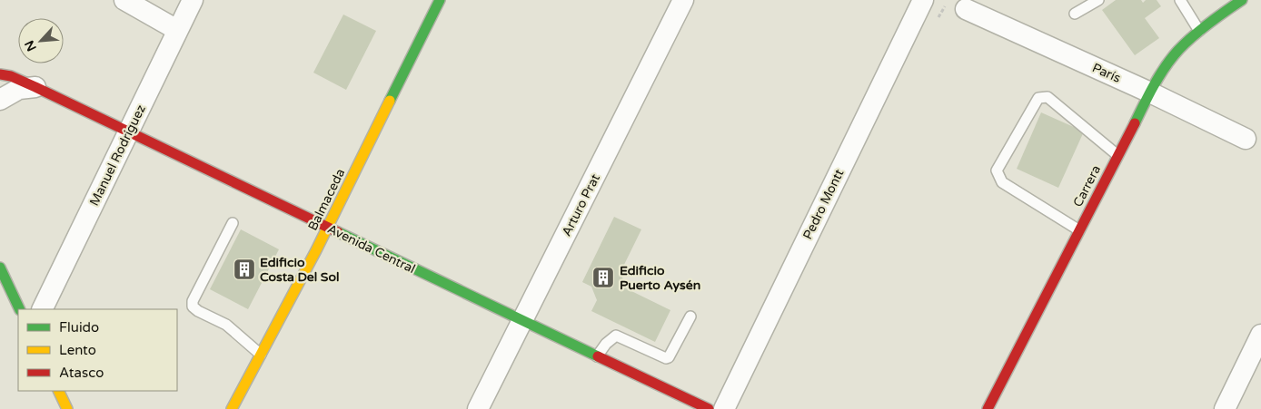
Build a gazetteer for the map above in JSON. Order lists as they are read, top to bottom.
{
  "streets": {
    "street": [
      "París",
      "Manuel Rodríguez",
      "Carrera",
      "Balmaceda",
      "Pedro Montt",
      "Arturo Prat",
      "Avenida Central"
    ]
  },
  "crossings": [
    ["París", "Carrera"],
    ["Manuel Rodríguez", "Avenida Central"],
    ["Balmaceda", "Avenida Central"],
    ["Arturo Prat", "Avenida Central"]
  ],
  "places": {
    "building": ["Edificio Costa Del Sol", "Edificio Puerto Aysén"]
  },
  "legend": ["Fluido", "Lento", "Atasco"],
  "north": "bottom left"
}
